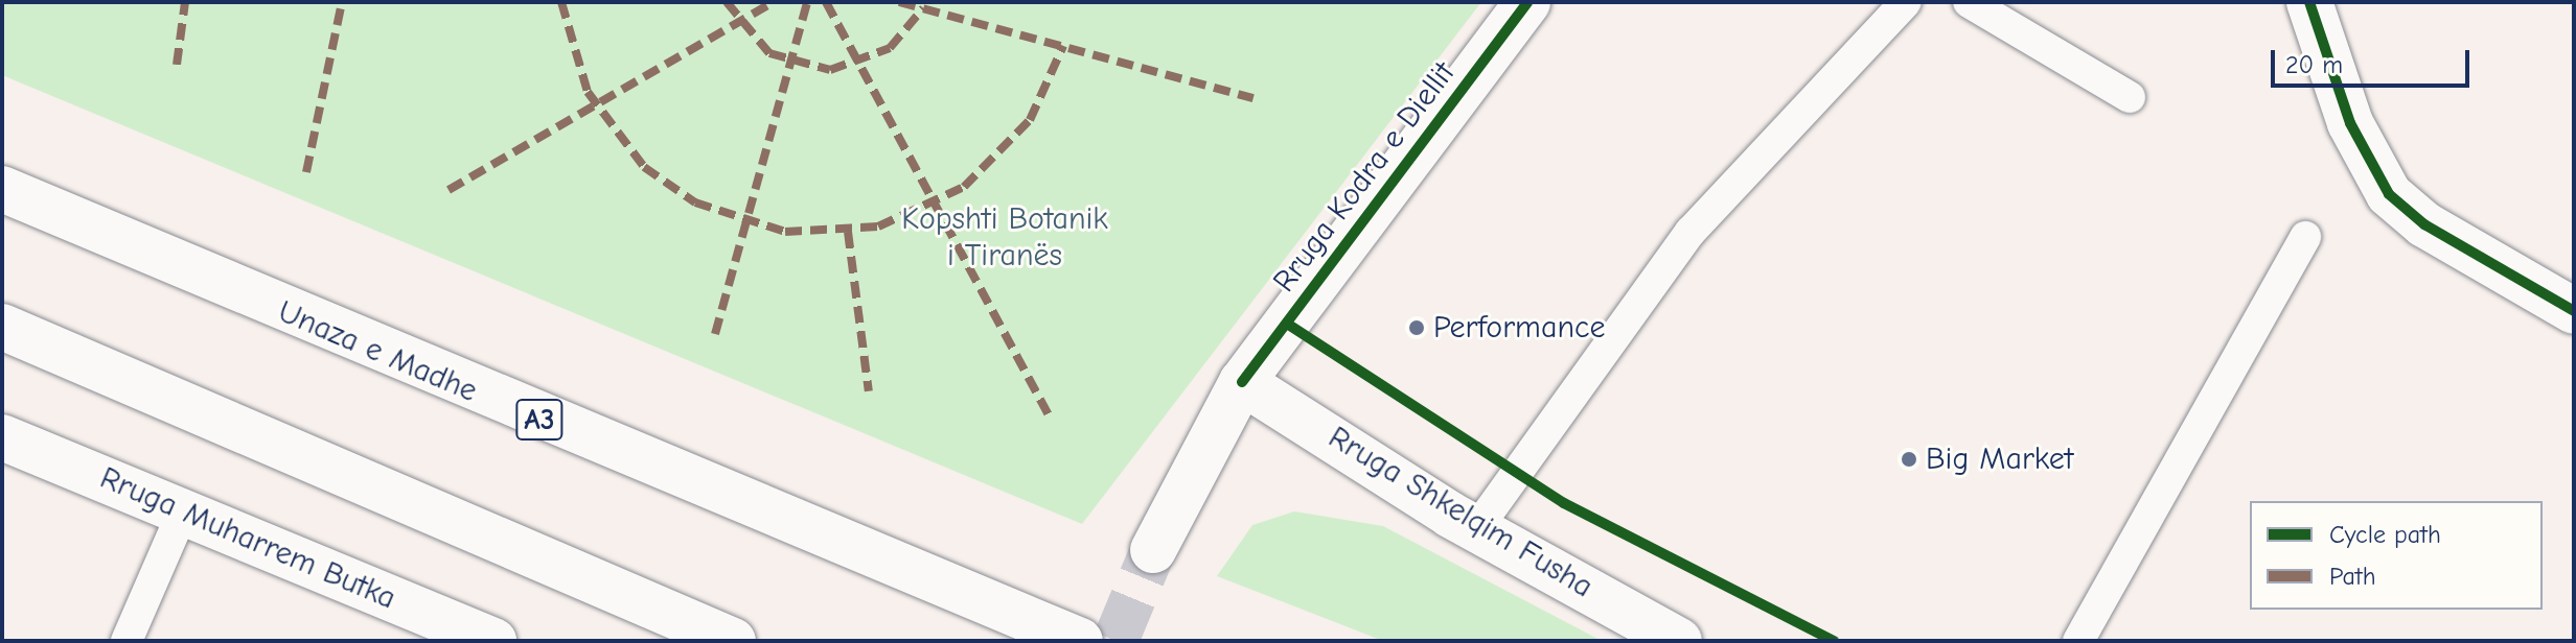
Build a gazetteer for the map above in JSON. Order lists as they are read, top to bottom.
{
  "streets": {
    "main road": [
      "Rruga Kodra e Diellit",
      "Unaza e Madhe",
      "A3",
      "Rruga Shkelqim Fusha",
      "Rruga Muharrem Butka"
    ]
  },
  "crossings": [
    ["Rruga Kodra e Diellit", "Rruga Shkelqim Fusha"]
  ],
  "parks": ["Kopshti Botanik i Tiranës"],
  "places": ["Performance", "Big Market"],
  "legend": ["Cycle path", "Path"],
  "scale_bar": "20 m"
}
